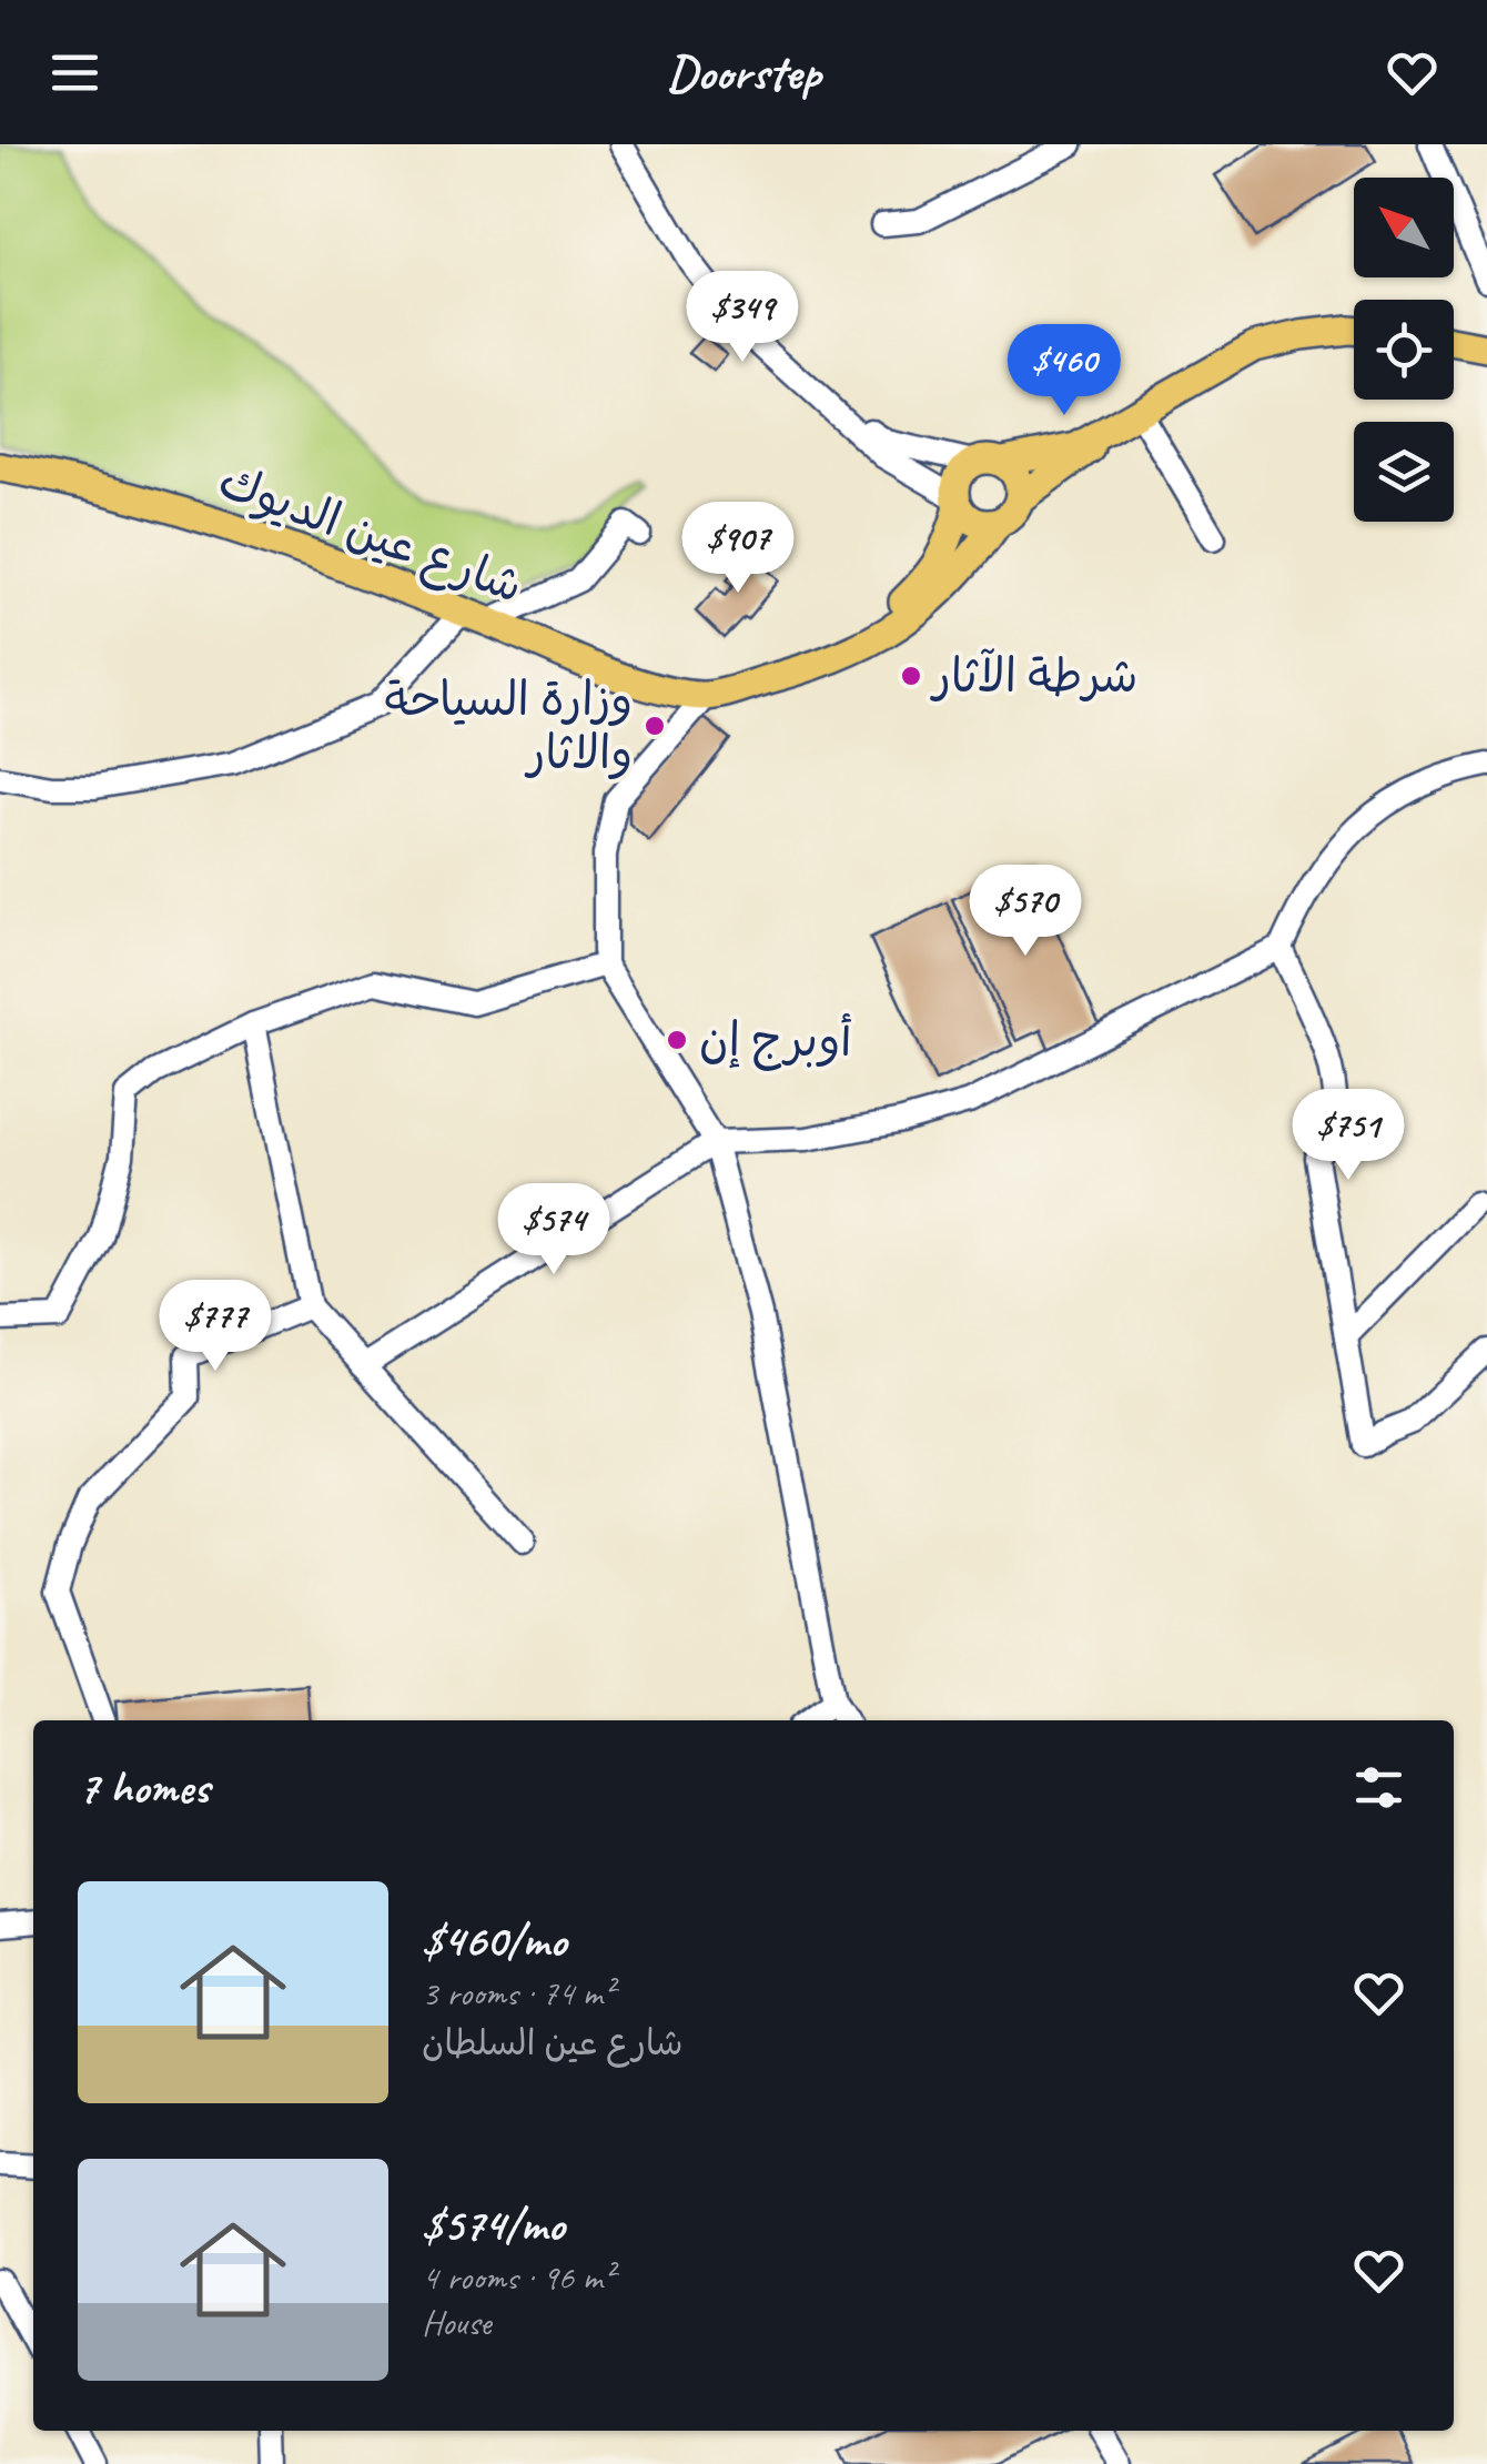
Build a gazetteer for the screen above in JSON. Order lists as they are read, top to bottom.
{
  "streets": {
    "main road": ["شارع عين الديوك"]
  },
  "places": ["شرطة الآثار", "وزارة السياحة والاثار", "أوبرج إن"],
  "north": "top left",
  "page": {
    "header": "Doorstep",
    "price": [
      "$349",
      "$460",
      "$907",
      "$570",
      "$751",
      "$574",
      "$777"
    ],
    "heading": "7 homes",
    "list": [
      {
        "name": "$460/mo",
        "note": "3 rooms · 74 m² · شارع عين السلطان"
      },
      {
        "name": "$574/mo",
        "note": "4 rooms · 96 m² · House"
      }
    ]
  }
}
